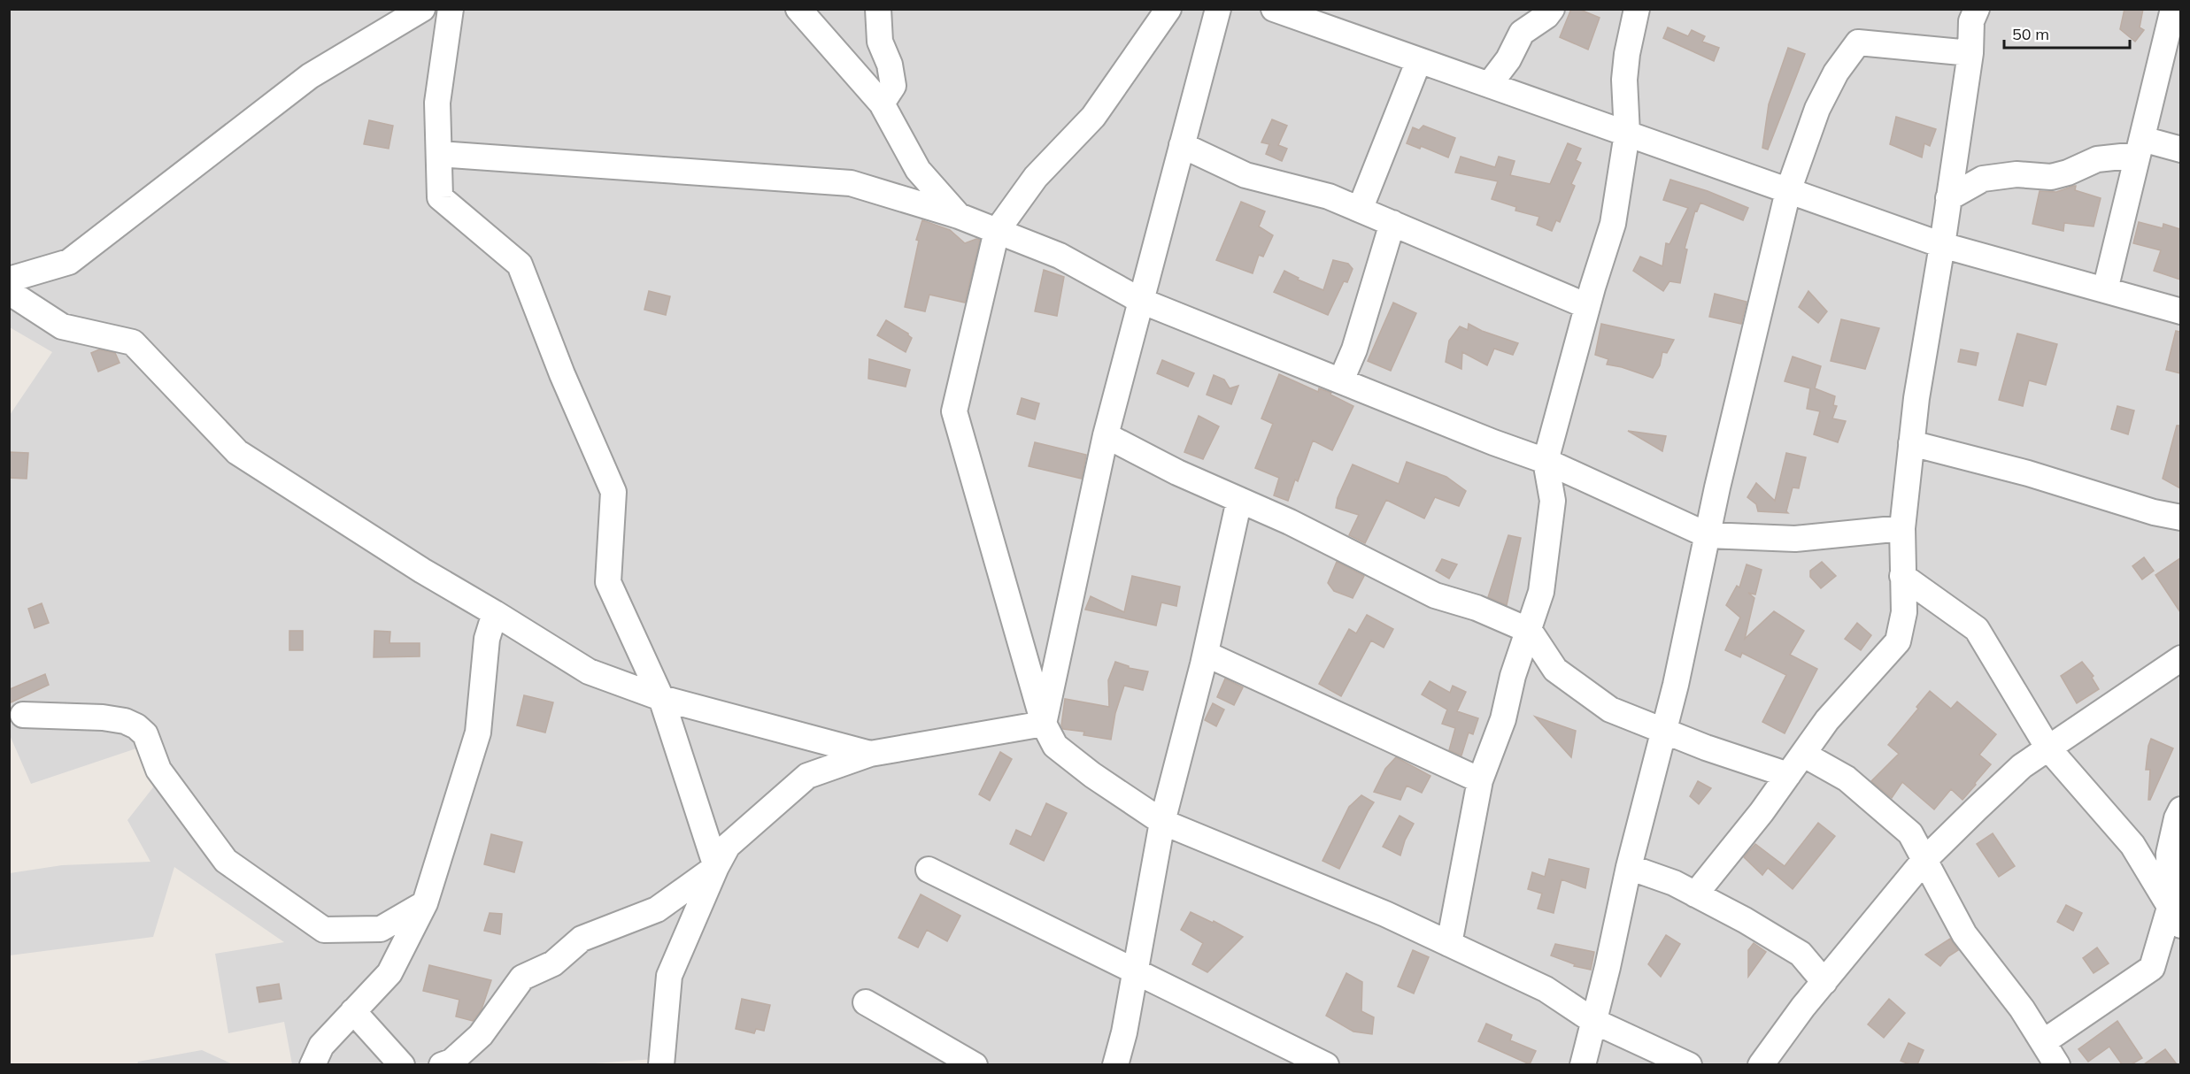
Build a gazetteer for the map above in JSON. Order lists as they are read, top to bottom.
{
  "scale_bar": "50 m"
}
